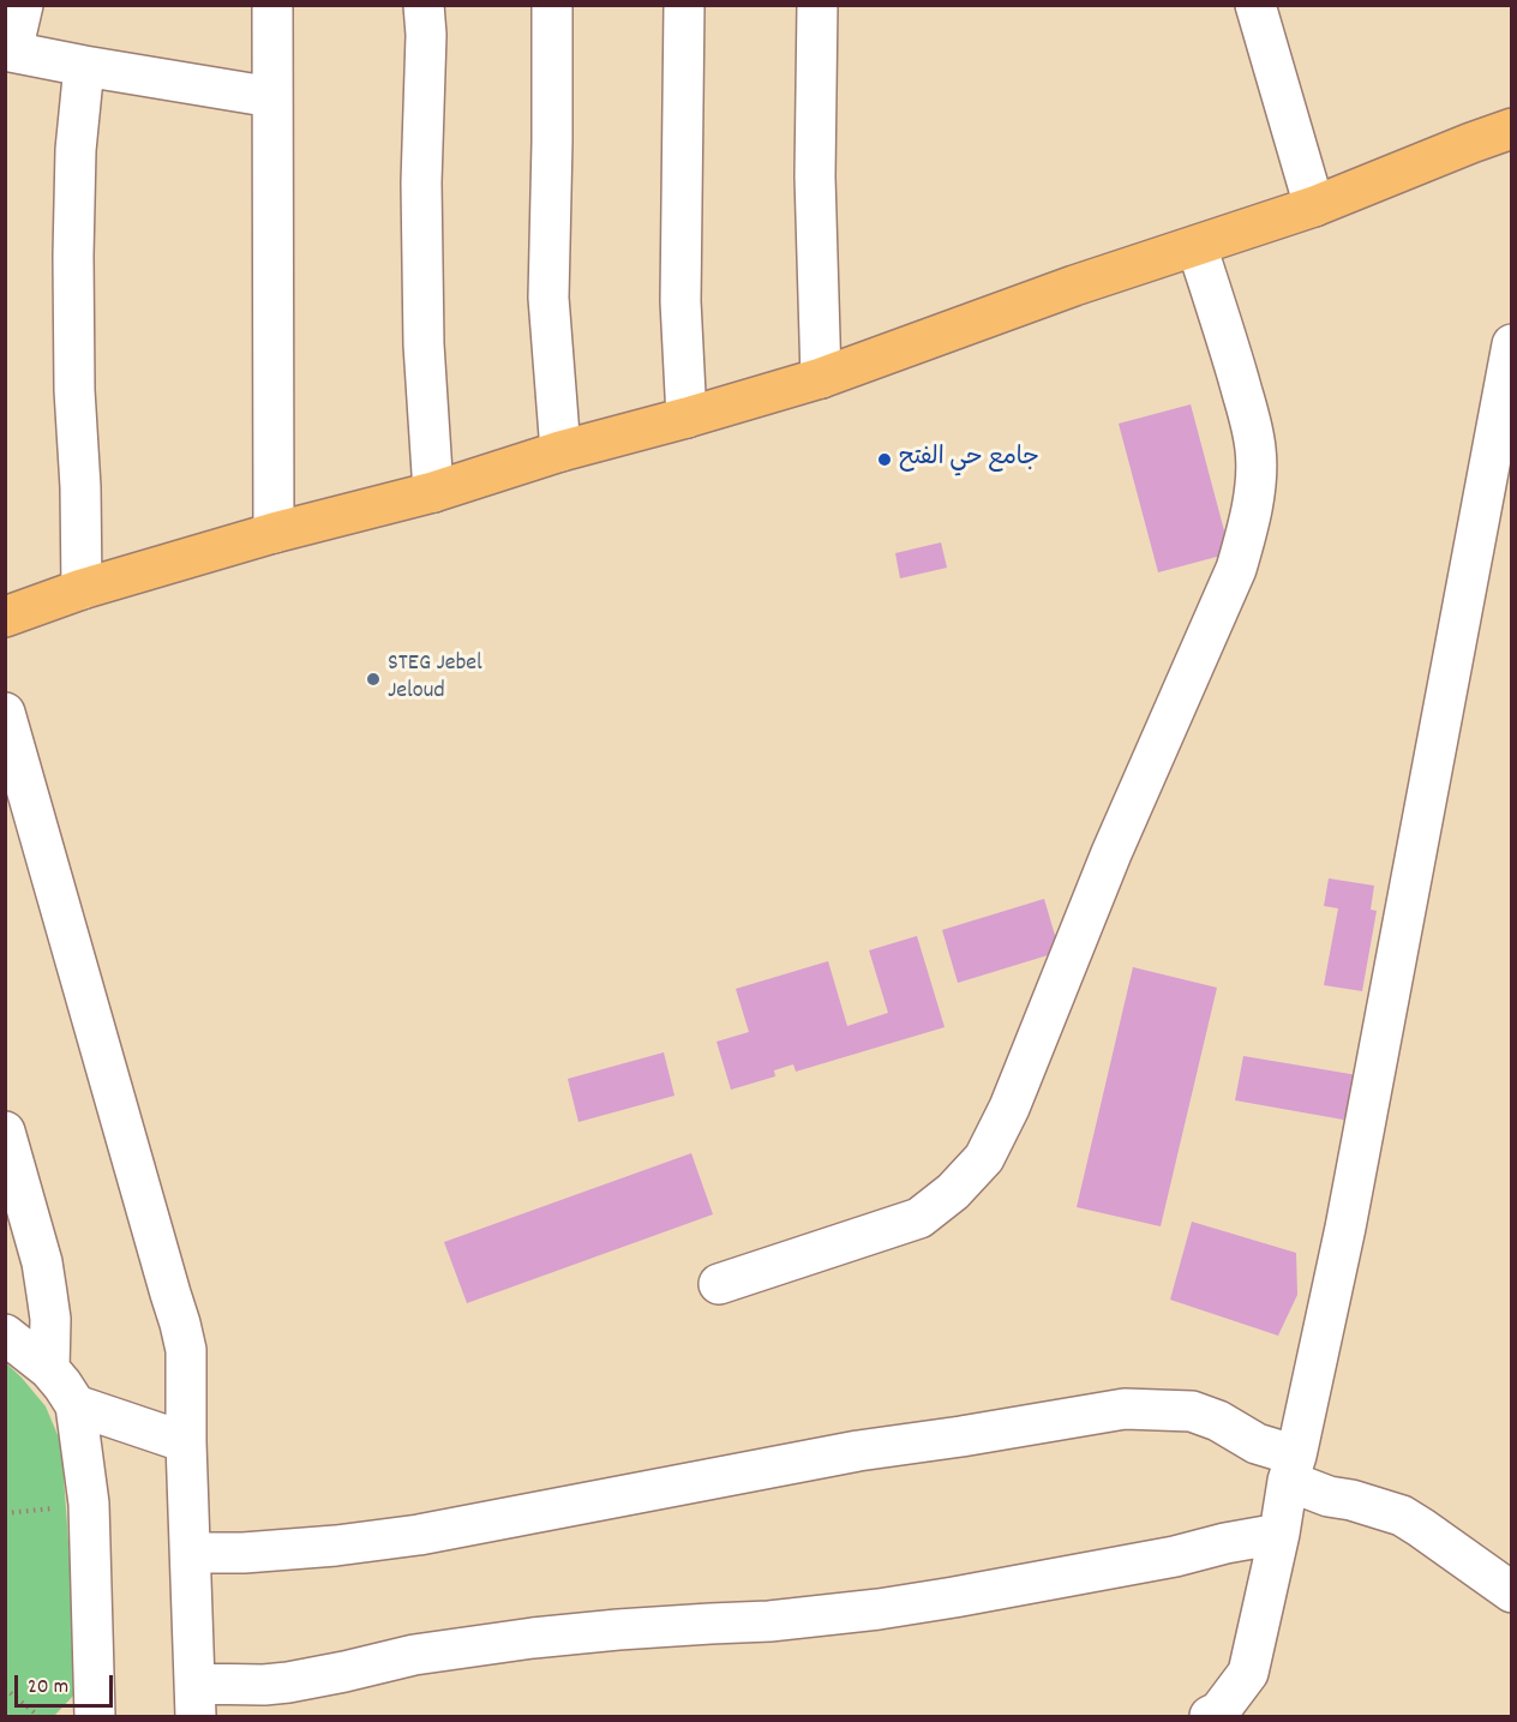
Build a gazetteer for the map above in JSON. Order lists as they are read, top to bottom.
{
  "places": ["جامع حي الفتح", "STEG Jebel Jeloud"],
  "scale_bar": "20 m"
}
